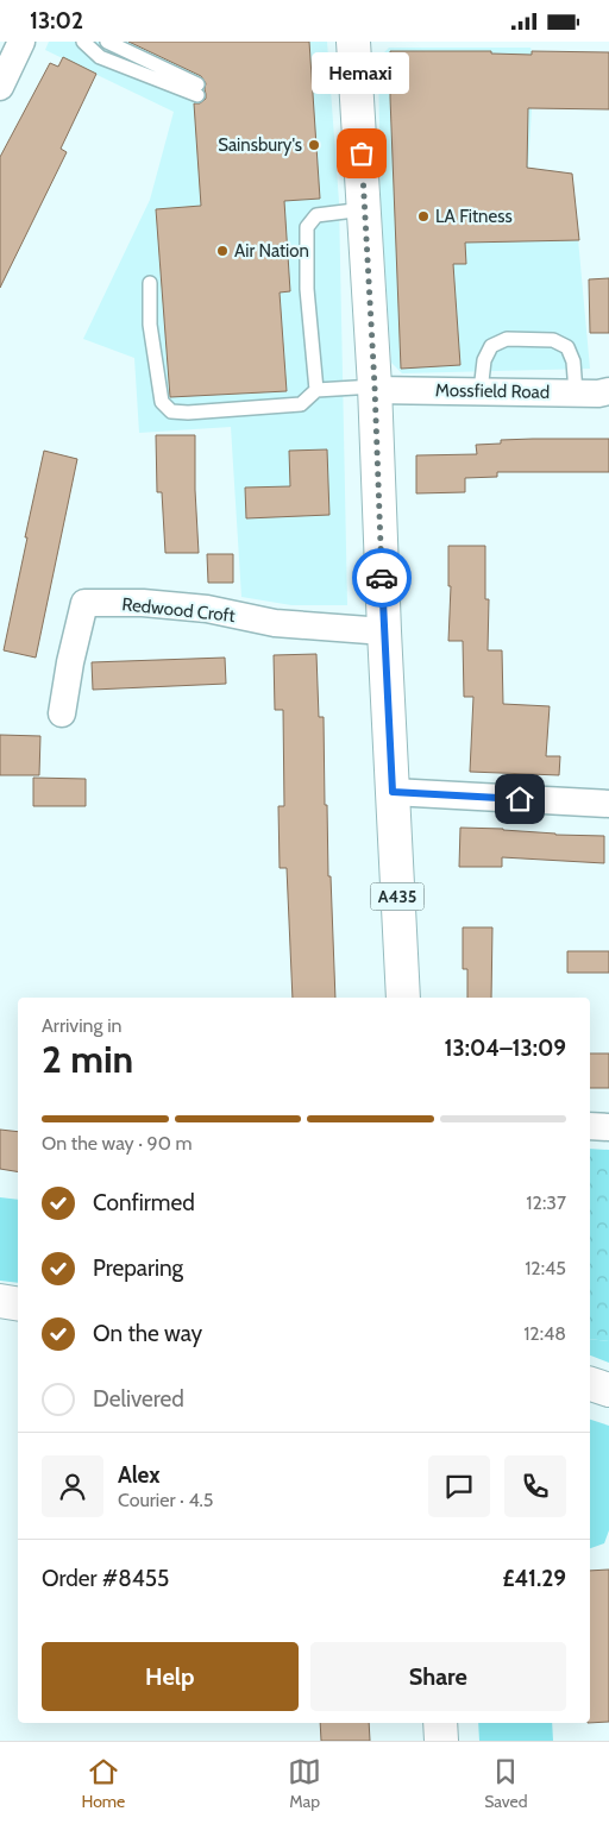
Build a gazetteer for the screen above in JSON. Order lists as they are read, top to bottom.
{
  "streets": {
    "main road": ["A435"],
    "street": ["Mossfield Road", "Redwood Croft"]
  },
  "crossings": [
    ["Mossfield Road", "A435"],
    ["Redwood Croft", "A435"]
  ],
  "places": [
    "Sainsbury's",
    "Hemaxi",
    "LA Fitness",
    "Air Nation"
  ],
  "page": {
    "status": "13:02",
    "bubble": "Hemaxi",
    "heading": ["2 min", "Arriving in", "13:04–13:09"],
    "panel": [
      "Alex",
      "Courier · 4.5",
      "Order #8455",
      "£41.29"
    ],
    "bar": "On the way · 90 m",
    "list": [
      ["Confirmed", "12:37"],
      ["Preparing", "12:45"],
      ["On the way", "12:48"],
      "Delivered"
    ],
    "buttons": ["Help", "Share"],
    "tabs": ["Home", "Map", "Saved"]
  }
}
